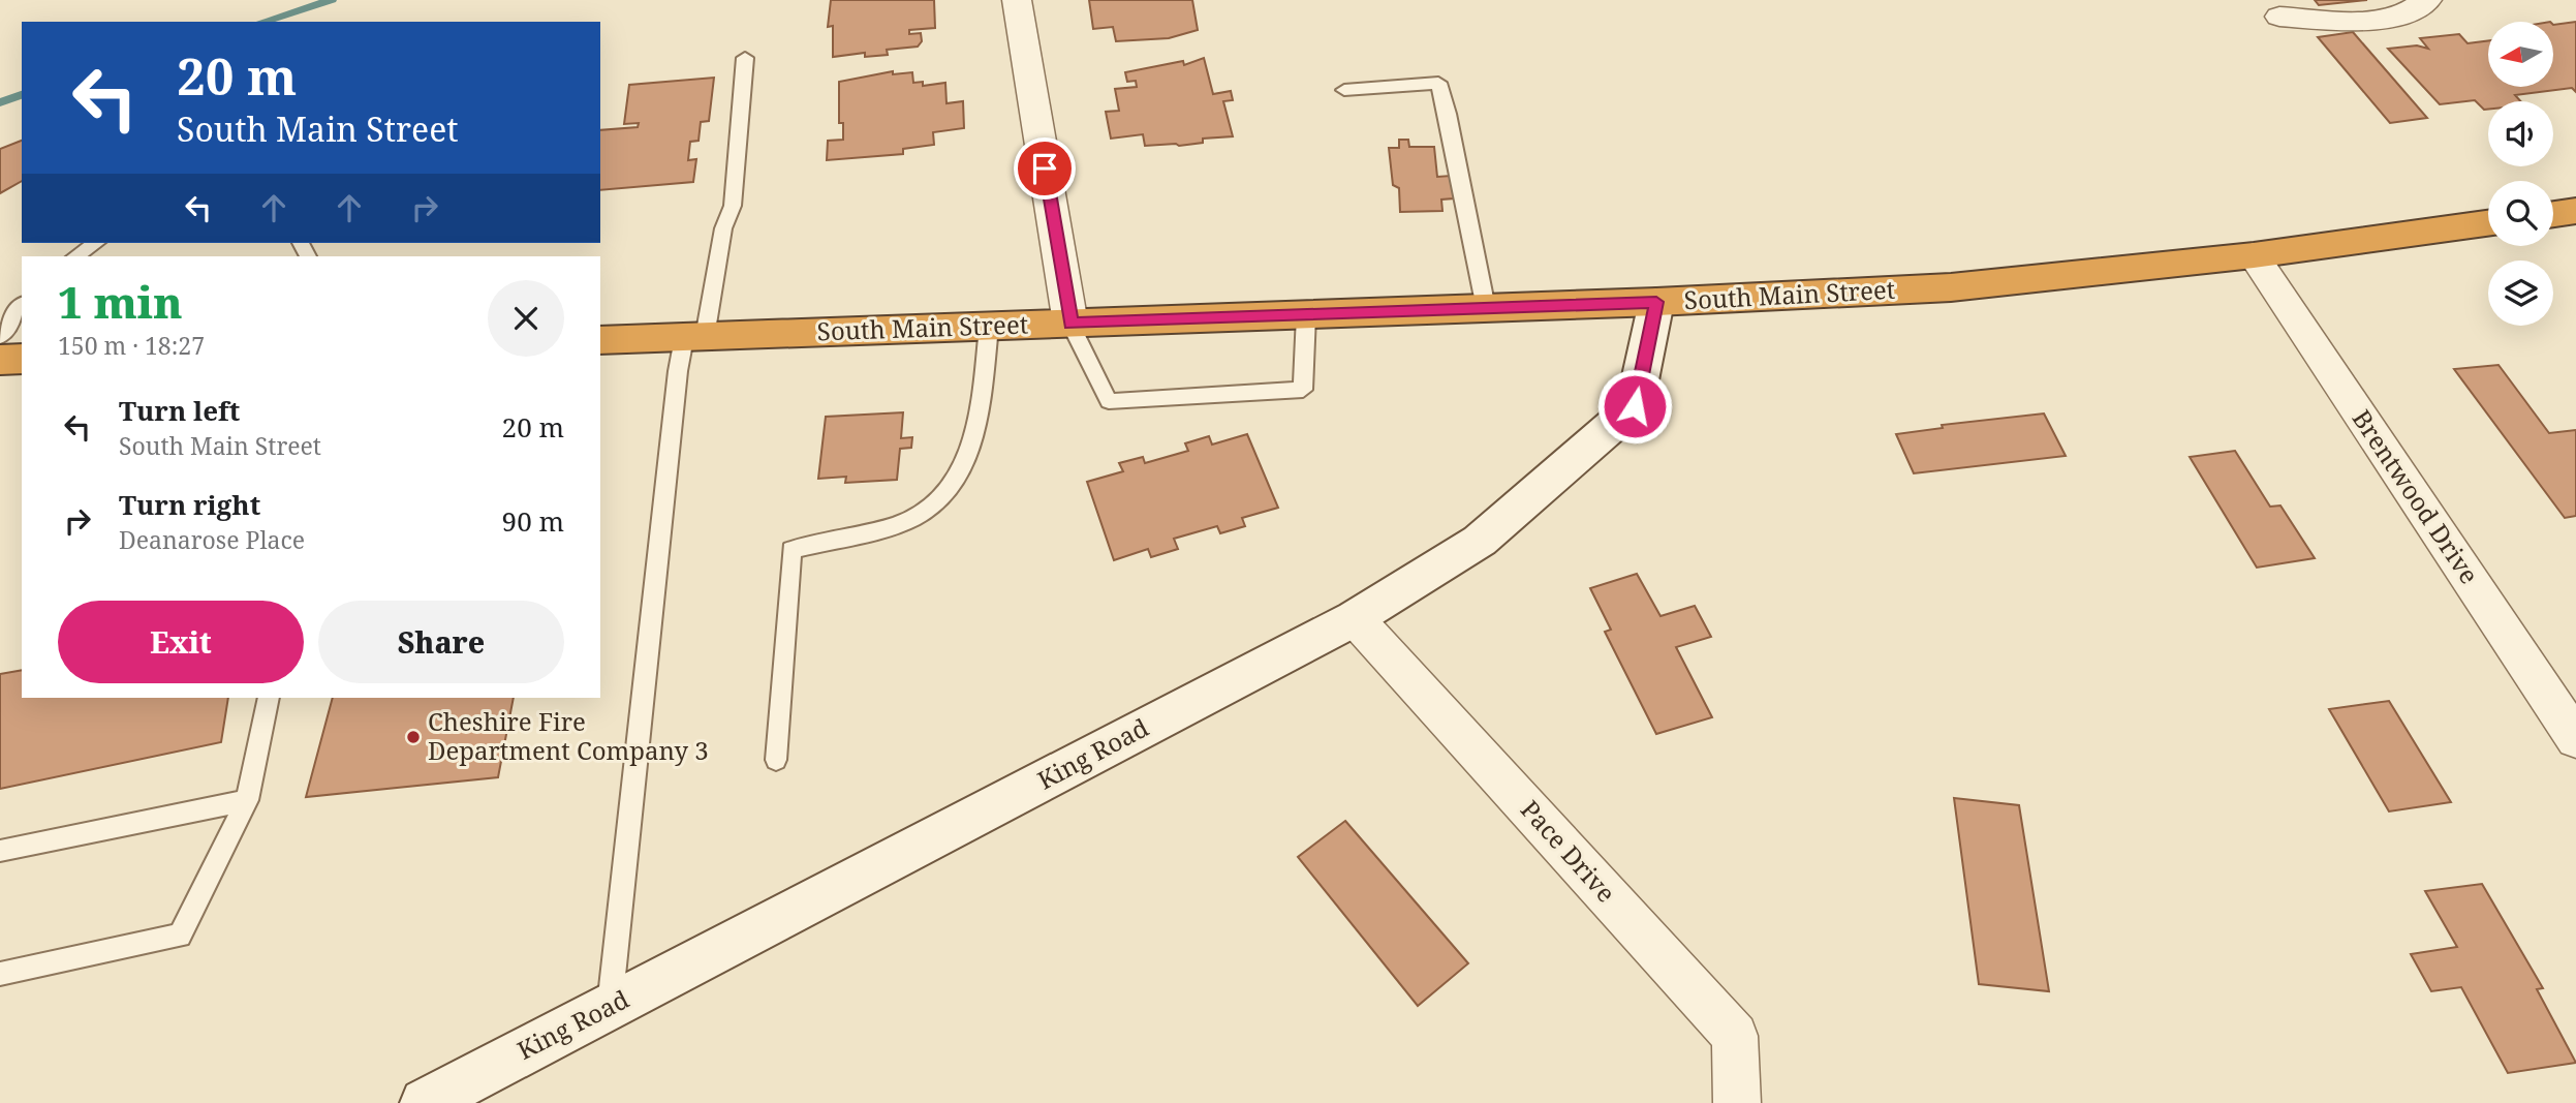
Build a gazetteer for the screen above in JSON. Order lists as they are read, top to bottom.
{
  "streets": {
    "highway": ["South Main Street"],
    "street": ["Brentwood Drive", "King Road", "Pace Drive"]
  },
  "crossings": [
    ["South Main Street", "Brentwood Drive"],
    ["South Main Street", "King Road"],
    ["King Road", "Pace Drive"]
  ],
  "places": ["Cheshire Fire Department Company 3"],
  "north": "left",
  "page": {
    "turn": ["20 m", "South Main Street"],
    "heading": ["1 min", "150 m · 18:27"],
    "list": [
      {
        "name": "Turn left",
        "note": "South Main Street",
        "value": "20 m"
      },
      {
        "name": "Turn right",
        "note": "Deanarose Place",
        "value": "90 m"
      }
    ],
    "buttons": ["Exit", "Share"]
  }
}
